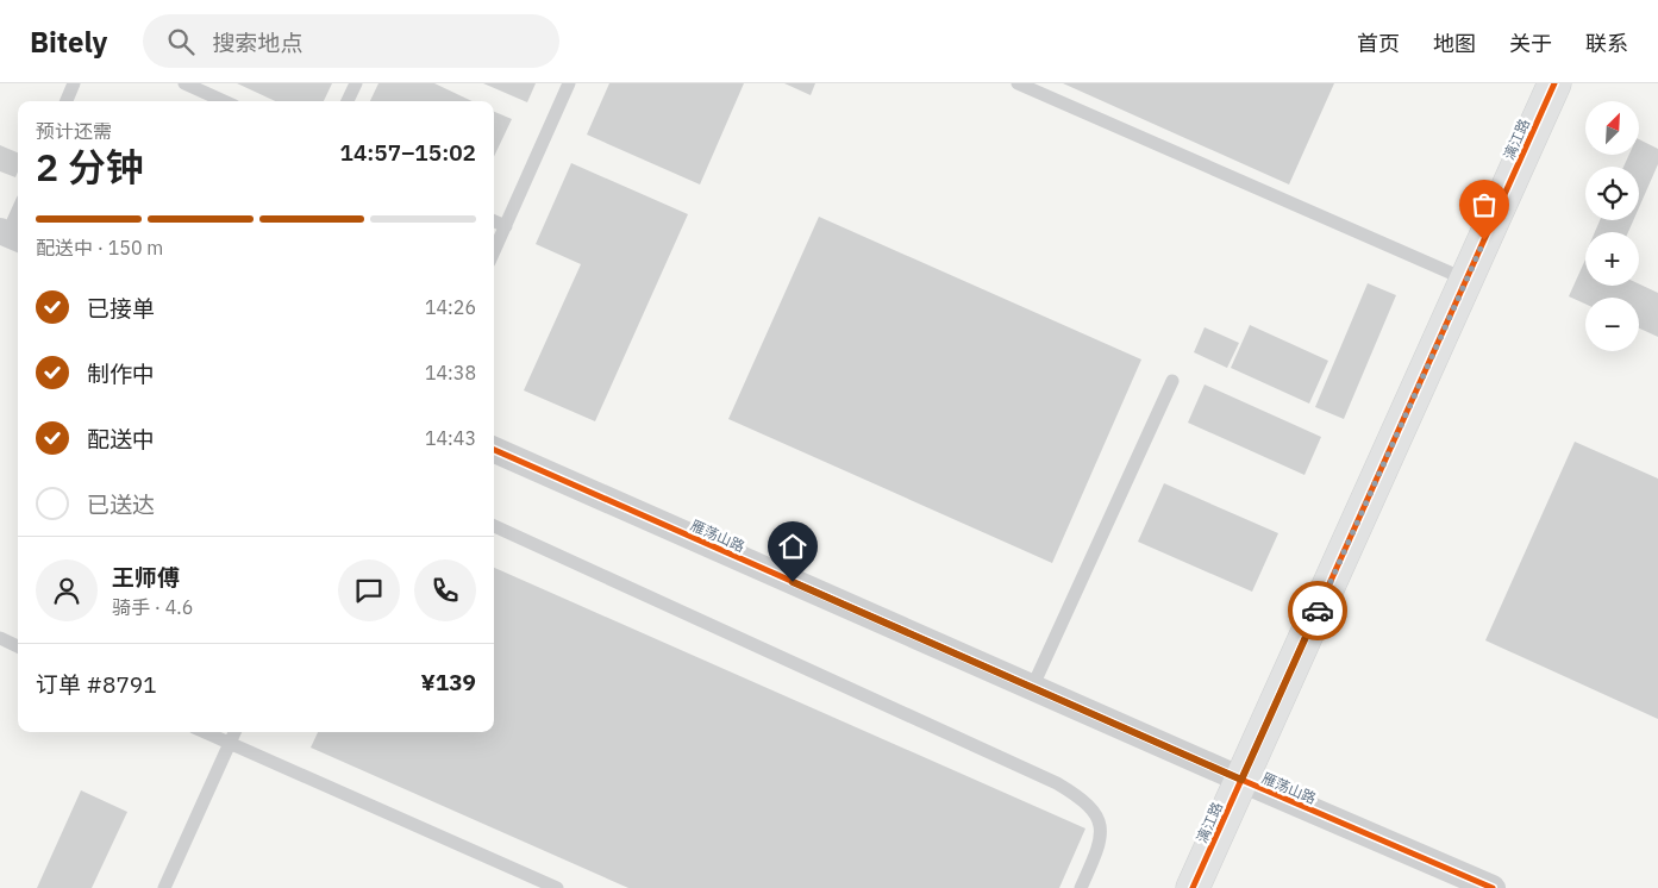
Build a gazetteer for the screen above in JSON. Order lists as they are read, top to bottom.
{
  "streets": {
    "street": ["漓江路", "雁荡山路"]
  },
  "crossings": [
    ["漓江路", "雁荡山路"]
  ],
  "north": "top right",
  "page": {
    "header": "Bitely",
    "search": "搜索地点",
    "nav": [
      "首页",
      "地图",
      "关于",
      "联系"
    ],
    "map_buttons": ["+", "−"],
    "heading": ["2 分钟", "预计还需", "14:57–15:02"],
    "panel": [
      "王师傅",
      "骑手 · 4.6",
      "订单 #8791",
      "¥139"
    ],
    "bar": "配送中 · 150 m",
    "list": [
      ["已接单", "14:26"],
      ["制作中", "14:38"],
      ["配送中", "14:43"],
      "已送达"
    ]
  }
}
